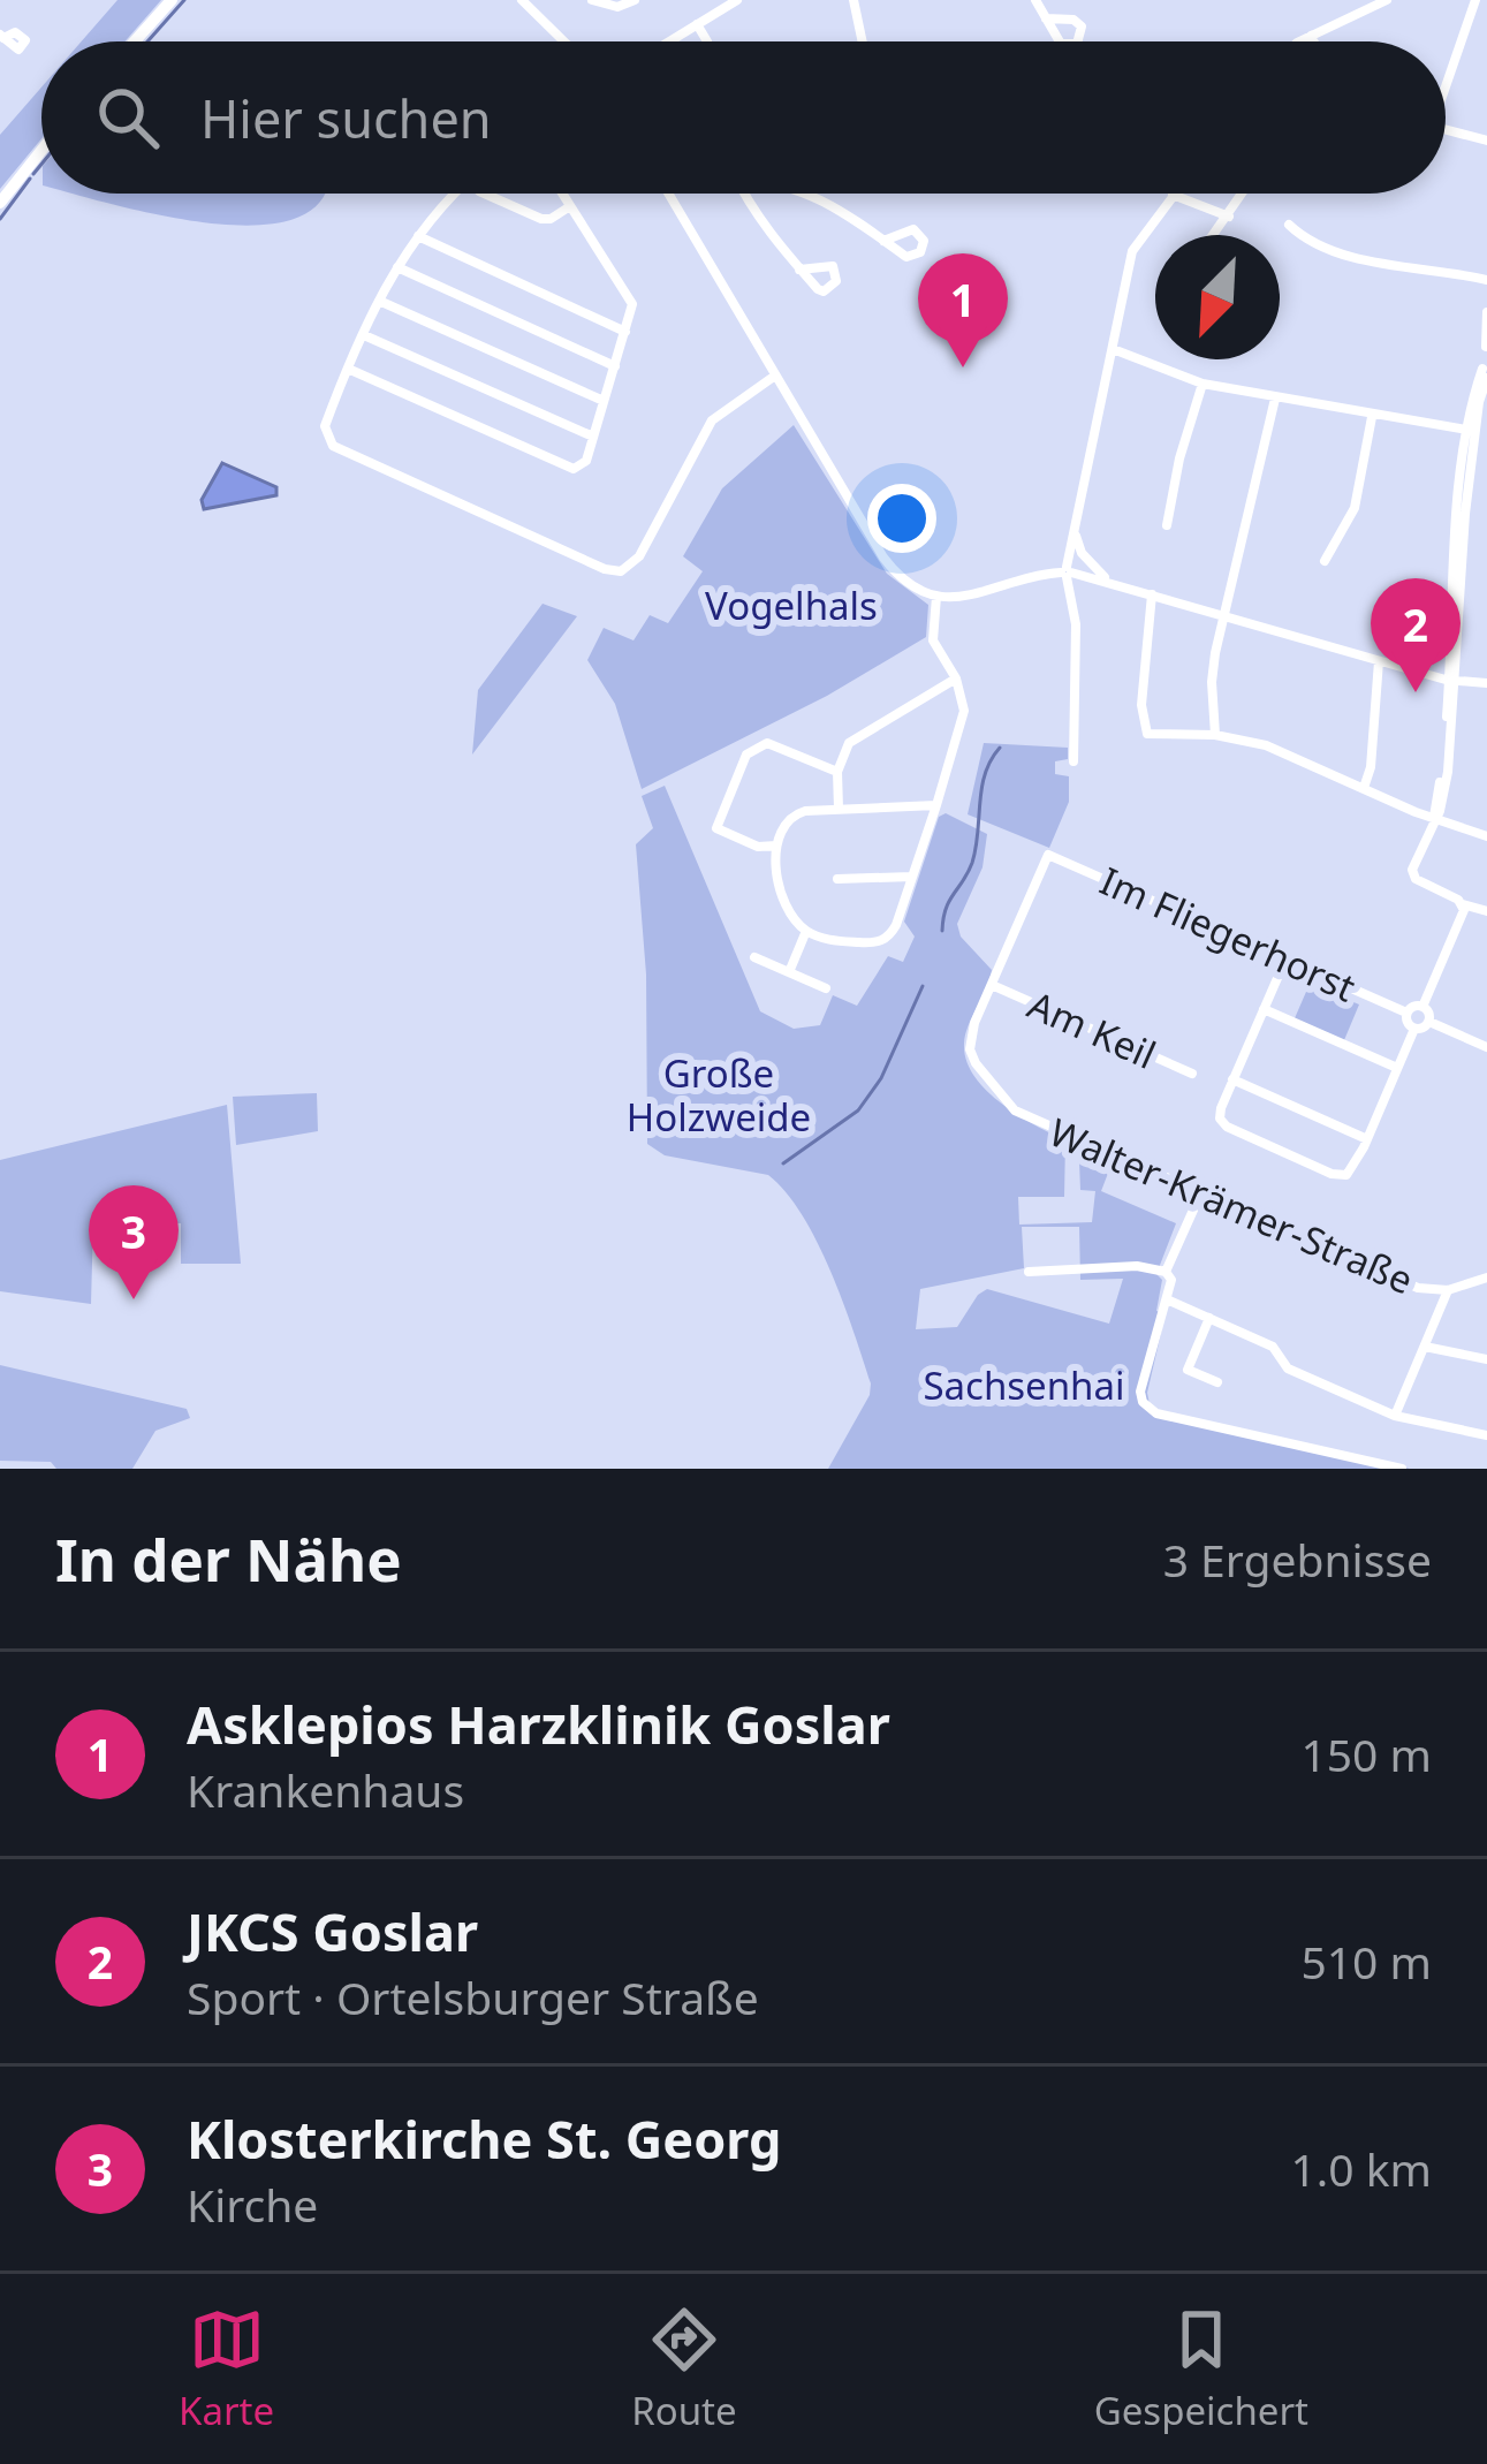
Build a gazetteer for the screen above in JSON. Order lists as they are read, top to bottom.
{
  "streets": {
    "street": ["Im Fliegerhorst", "Am Keil", "Walter-Krämer-Straße"]
  },
  "crossings": [
    ["Im Fliegerhorst", "Walter-Krämer-Straße"],
    ["Am Keil", "Walter-Krämer-Straße"]
  ],
  "parks": ["Vogelhals", "Große Holzweide", "Sachsenhai"],
  "north": "bottom left",
  "page": {
    "search": "Hier suchen",
    "pins": ["1", "2", "3"],
    "heading": ["In der Nähe", "3 Ergebnisse"],
    "list": [
      {
        "mark": "1",
        "name": "Asklepios Harzklinik Goslar",
        "note": "Krankenhaus",
        "value": "150 m"
      },
      {
        "mark": "2",
        "name": "JKCS Goslar",
        "note": "Sport · Ortelsburger Straße",
        "value": "510 m"
      },
      {
        "mark": "3",
        "name": "Klosterkirche St. Georg",
        "note": "Kirche",
        "value": "1.0 km"
      }
    ],
    "nav": ["Karte", "Route", "Gespeichert"]
  }
}
